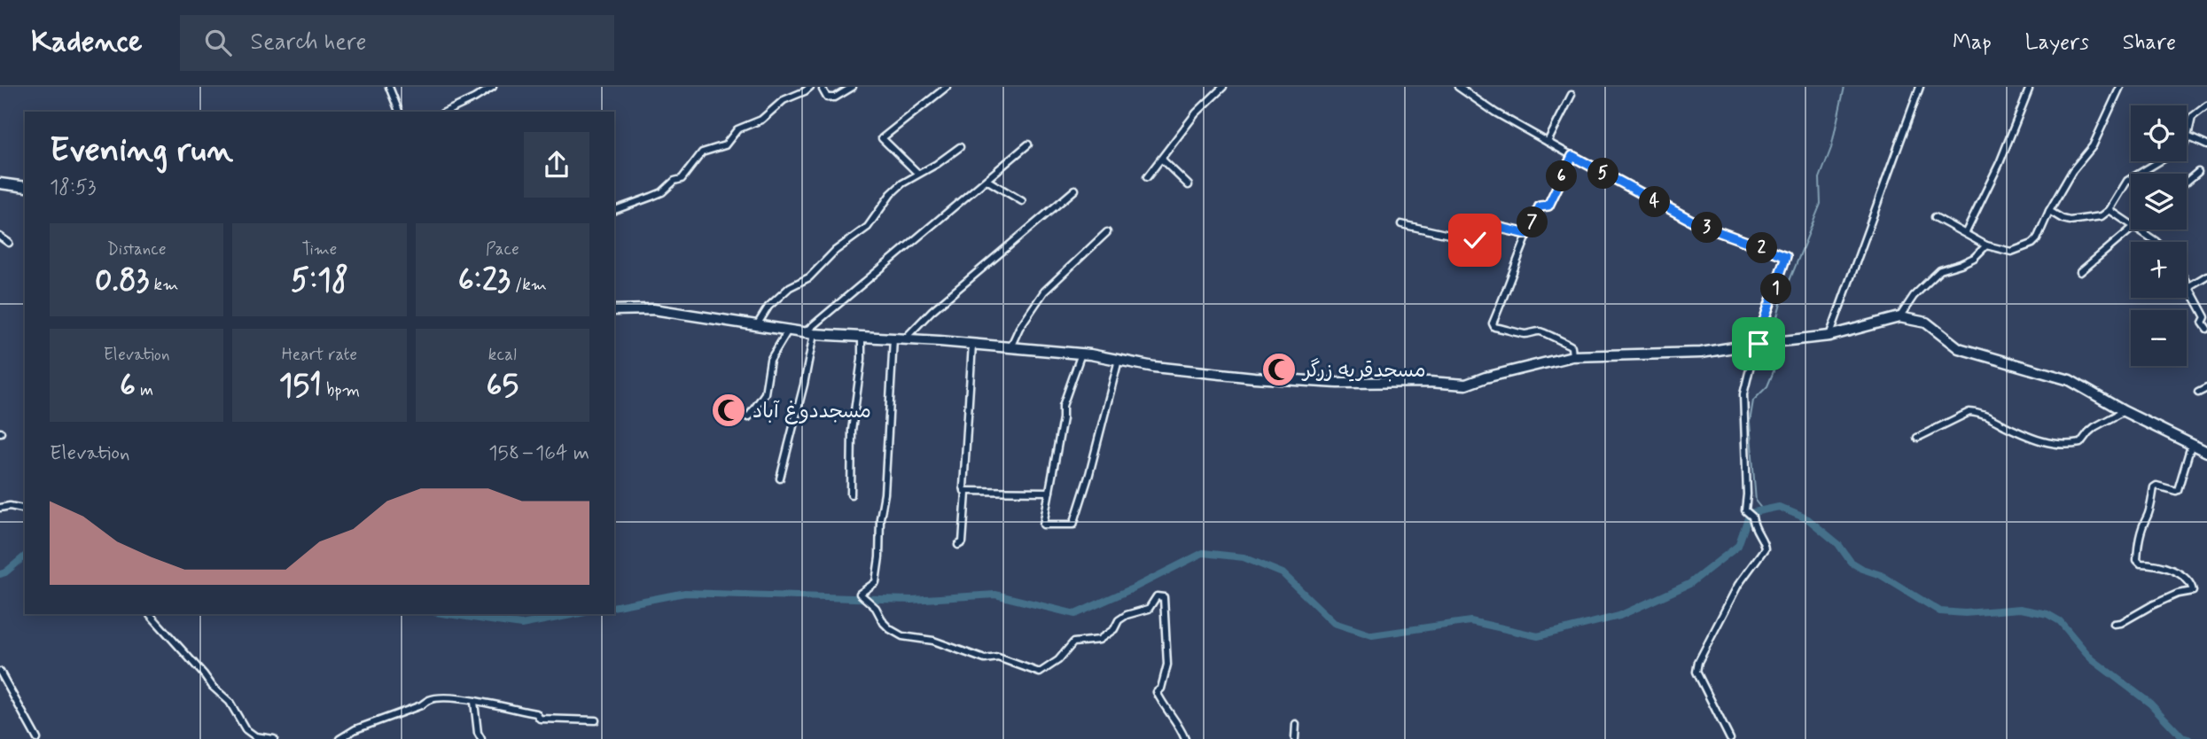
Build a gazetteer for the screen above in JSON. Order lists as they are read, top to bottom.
{
  "places": {
    "mosque": ["مسجدقریه زرگر", "مسجددوغ آباد"]
  },
  "page": {
    "header": "Kadence",
    "search": "Search here",
    "nav": ["Map", "Layers", "Share"],
    "map_buttons": ["+", "−"],
    "heading": ["Evening run", "18:53"],
    "pins": [
      "5",
      "6",
      "4",
      "7",
      "3",
      "2",
      "1"
    ],
    "stats": [
      ["Distance", "0.83 km"],
      ["Time", "5:18"],
      ["Pace", "6:23 /km"],
      ["Elevation", "6 m"],
      ["Heart rate", "151 bpm"],
      ["kcal", "65"]
    ],
    "chart": ["Elevation", "158–164 m"]
  }
}
